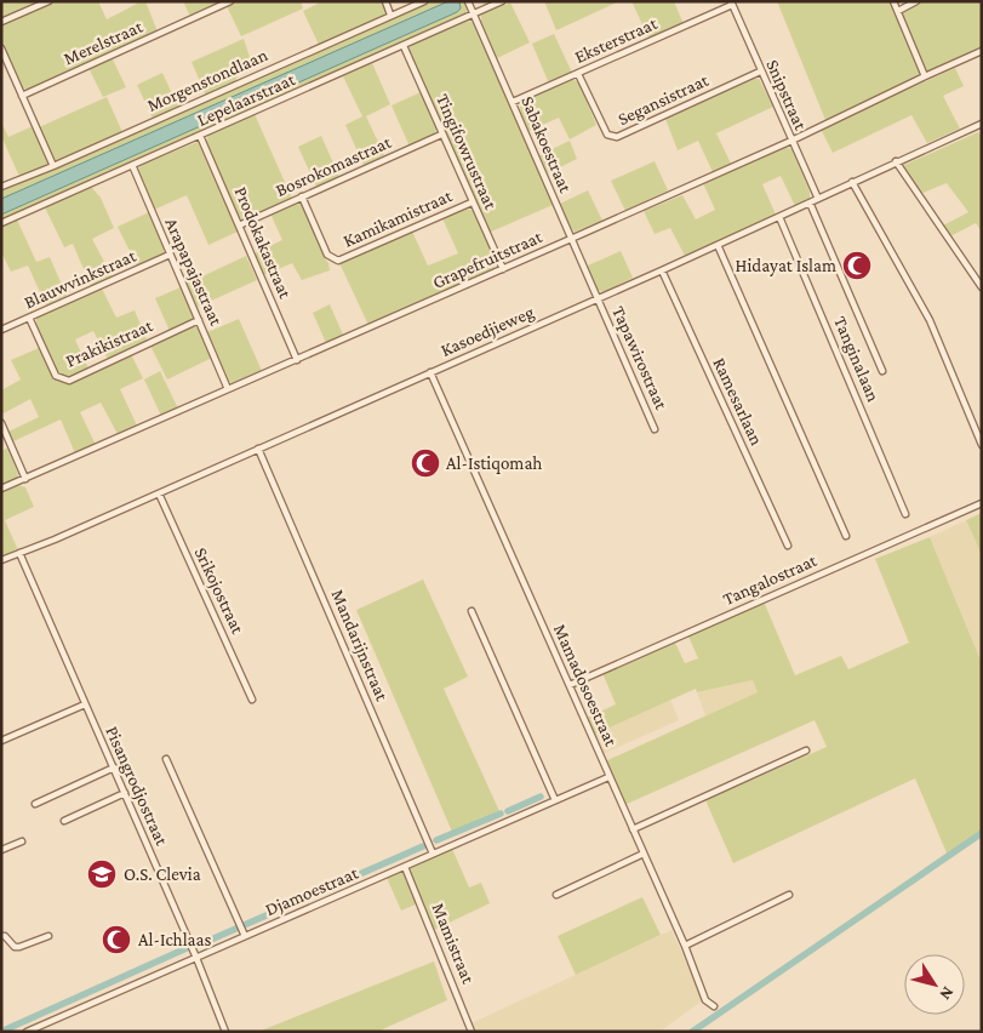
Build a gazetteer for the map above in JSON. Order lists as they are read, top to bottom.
{
  "streets": {
    "street": [
      "Eksterstraat",
      "Merelstraat",
      "Morgenstondlaan",
      "Snipstraat",
      "Lepelaarstraat",
      "Segansistraat",
      "Sabakoestraat",
      "Tingifowrustraat",
      "Bosrokomastraat",
      "Kamikamistraat",
      "Prodokakastraat",
      "Grapefruitstraat",
      "Arapapajastraat",
      "Blauwvinkstraat",
      "Kasoedjieweg",
      "Prakikistraat",
      "Tapawirostraat",
      "Tanginalaan",
      "Ramesarlaan",
      "Tangalostraat",
      "Srikojostraat",
      "Mandarijnstraat",
      "Mamadosoestraat",
      "Pisangrodjostraat",
      "Djamoestraat",
      "Mamistraat"
    ]
  },
  "crossings": [
    ["Eksterstraat", "Snipstraat"],
    ["Eksterstraat", "Segansistraat"],
    ["Eksterstraat", "Sabakoestraat"],
    ["Snipstraat", "Segansistraat"],
    ["Snipstraat", "Grapefruitstraat"],
    ["Snipstraat", "Kasoedjieweg"],
    ["Lepelaarstraat", "Sabakoestraat"],
    ["Lepelaarstraat", "Tingifowrustraat"],
    ["Lepelaarstraat", "Prodokakastraat"],
    ["Lepelaarstraat", "Arapapajastraat"],
    ["Sabakoestraat", "Grapefruitstraat"],
    ["Sabakoestraat", "Kasoedjieweg"],
    ["Sabakoestraat", "Tapawirostraat"],
    ["Tingifowrustraat", "Bosrokomastraat"],
    ["Tingifowrustraat", "Kamikamistraat"],
    ["Tingifowrustraat", "Grapefruitstraat"],
    ["Bosrokomastraat", "Kamikamistraat"],
    ["Bosrokomastraat", "Prodokakastraat"],
    ["Prodokakastraat", "Grapefruitstraat"],
    ["Grapefruitstraat", "Arapapajastraat"],
    ["Arapapajastraat", "Blauwvinkstraat"],
    ["Arapapajastraat", "Prakikistraat"],
    ["Blauwvinkstraat", "Prakikistraat"],
    ["Kasoedjieweg", "Tapawirostraat"],
    ["Kasoedjieweg", "Tanginalaan"],
    ["Kasoedjieweg", "Ramesarlaan"],
    ["Kasoedjieweg", "Srikojostraat"],
    ["Kasoedjieweg", "Mandarijnstraat"],
    ["Kasoedjieweg", "Mamadosoestraat"],
    ["Kasoedjieweg", "Pisangrodjostraat"],
    ["Tangalostraat", "Mamadosoestraat"],
    ["Mandarijnstraat", "Djamoestraat"],
    ["Mamadosoestraat", "Djamoestraat"],
    ["Pisangrodjostraat", "Djamoestraat"],
    ["Djamoestraat", "Mamistraat"]
  ],
  "places": {
    "mosque": ["Hidayat Islam", "Al-Istiqomah", "Al-Ichlaas"],
    "school or university": ["O.S. Clevia"]
  },
  "north": "bottom right"
}
